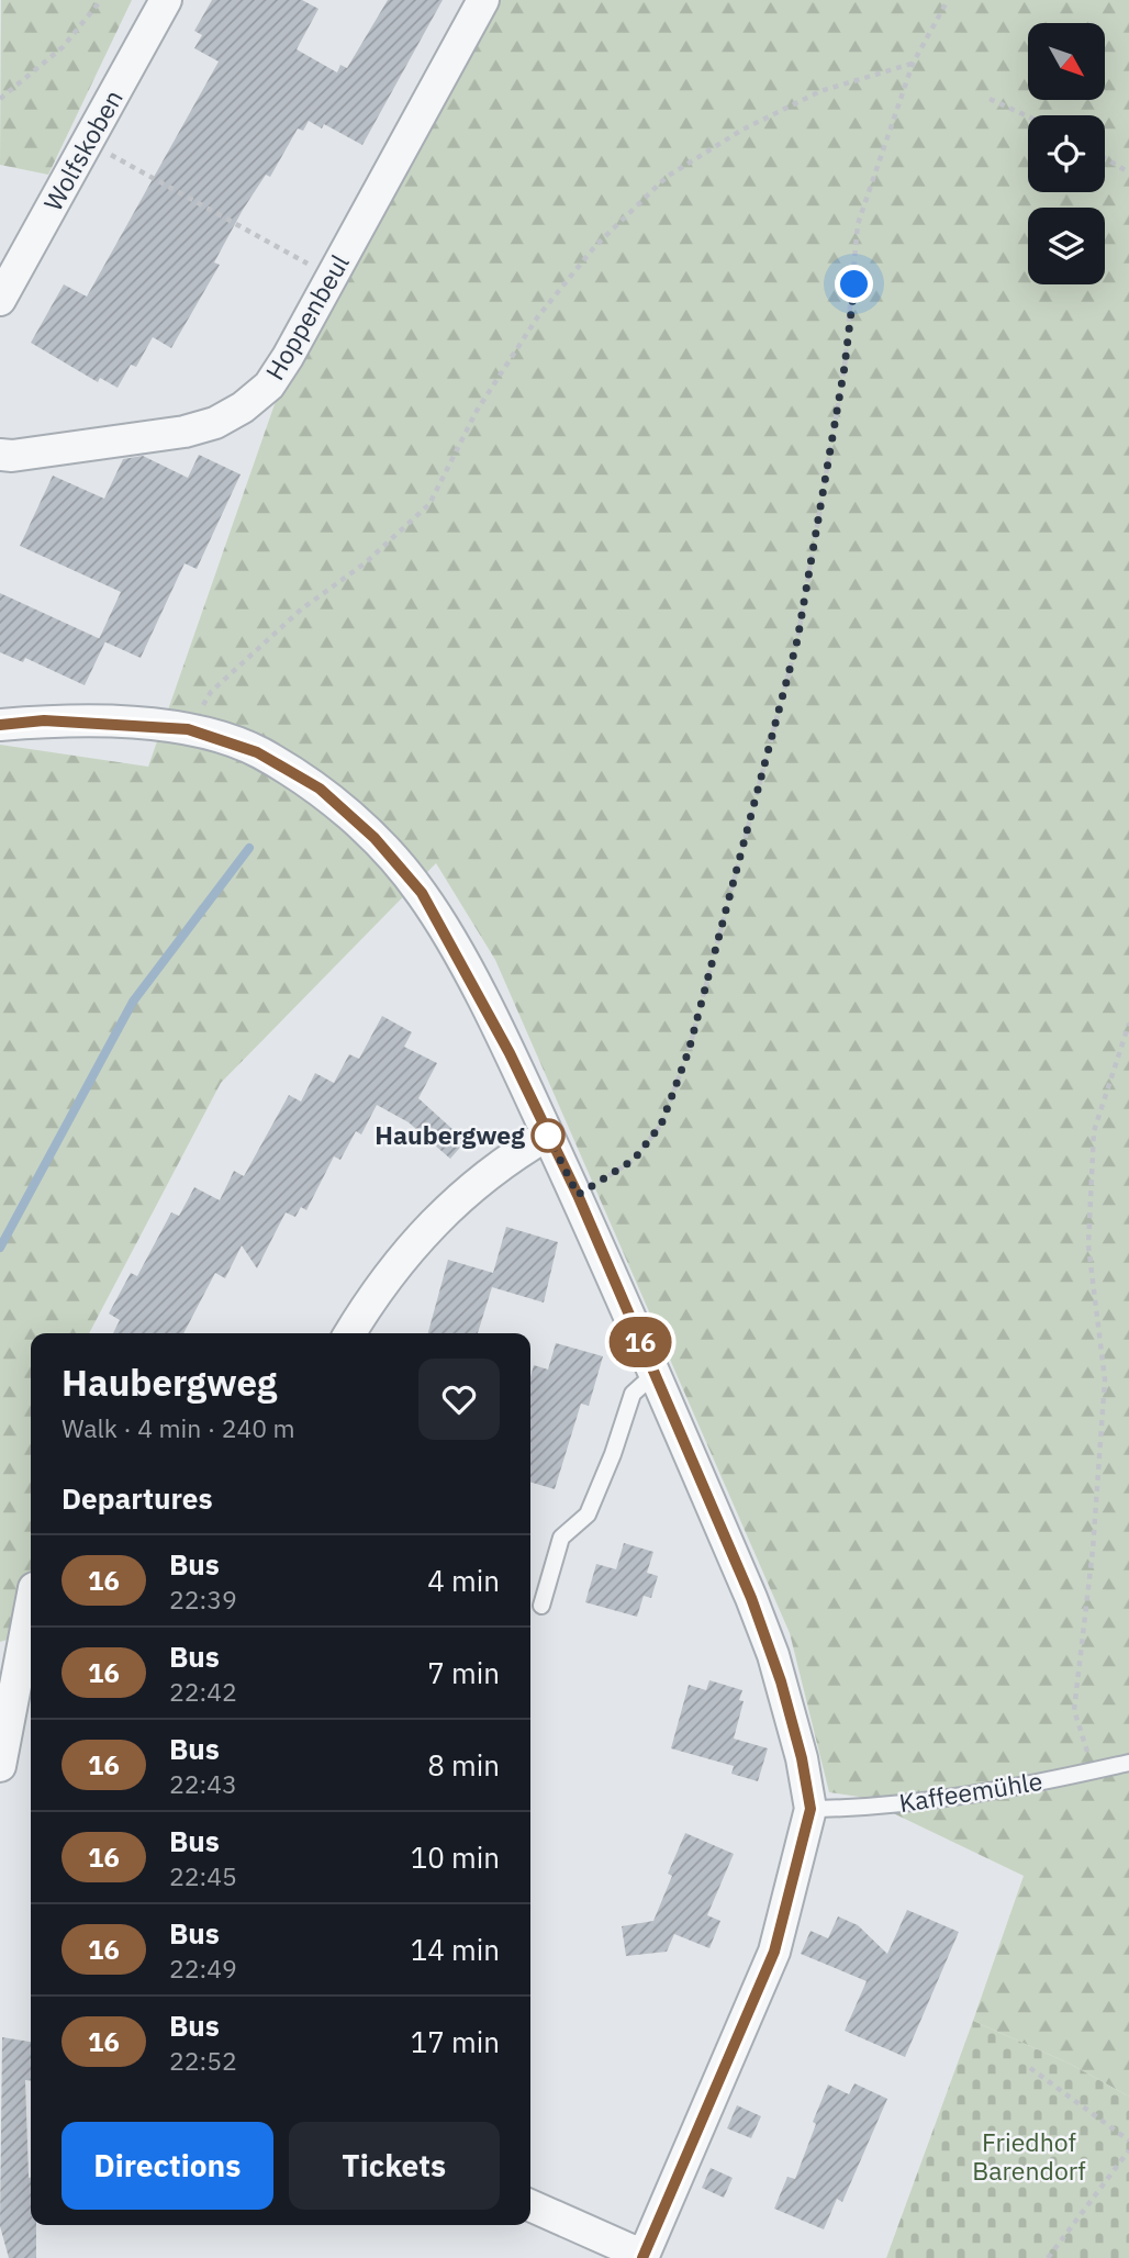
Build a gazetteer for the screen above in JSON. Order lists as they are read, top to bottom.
{
  "streets": {
    "street": ["Wolfskoben", "Hoppenbeul"],
    "lane": ["Kaffeemühle"]
  },
  "parks": ["Friedhof Barendorf"],
  "places": ["Haubergweg"],
  "lines": ["bus line 16"],
  "north": "bottom right",
  "page": {
    "on_map": "16",
    "heading": [
      ["Haubergweg", "Walk · 4 min · 240 m"],
      "Departures"
    ],
    "list": [
      {
        "mark": "16",
        "name": "Bus",
        "note": "22:39",
        "value": "4 min"
      },
      {
        "mark": "16",
        "name": "Bus",
        "note": "22:42",
        "value": "7 min"
      },
      {
        "mark": "16",
        "name": "Bus",
        "note": "22:43",
        "value": "8 min"
      },
      {
        "mark": "16",
        "name": "Bus",
        "note": "22:45",
        "value": "10 min"
      },
      {
        "mark": "16",
        "name": "Bus",
        "note": "22:49",
        "value": "14 min"
      },
      {
        "mark": "16",
        "name": "Bus",
        "note": "22:52",
        "value": "17 min"
      }
    ],
    "buttons": ["Directions", "Tickets"]
  }
}
